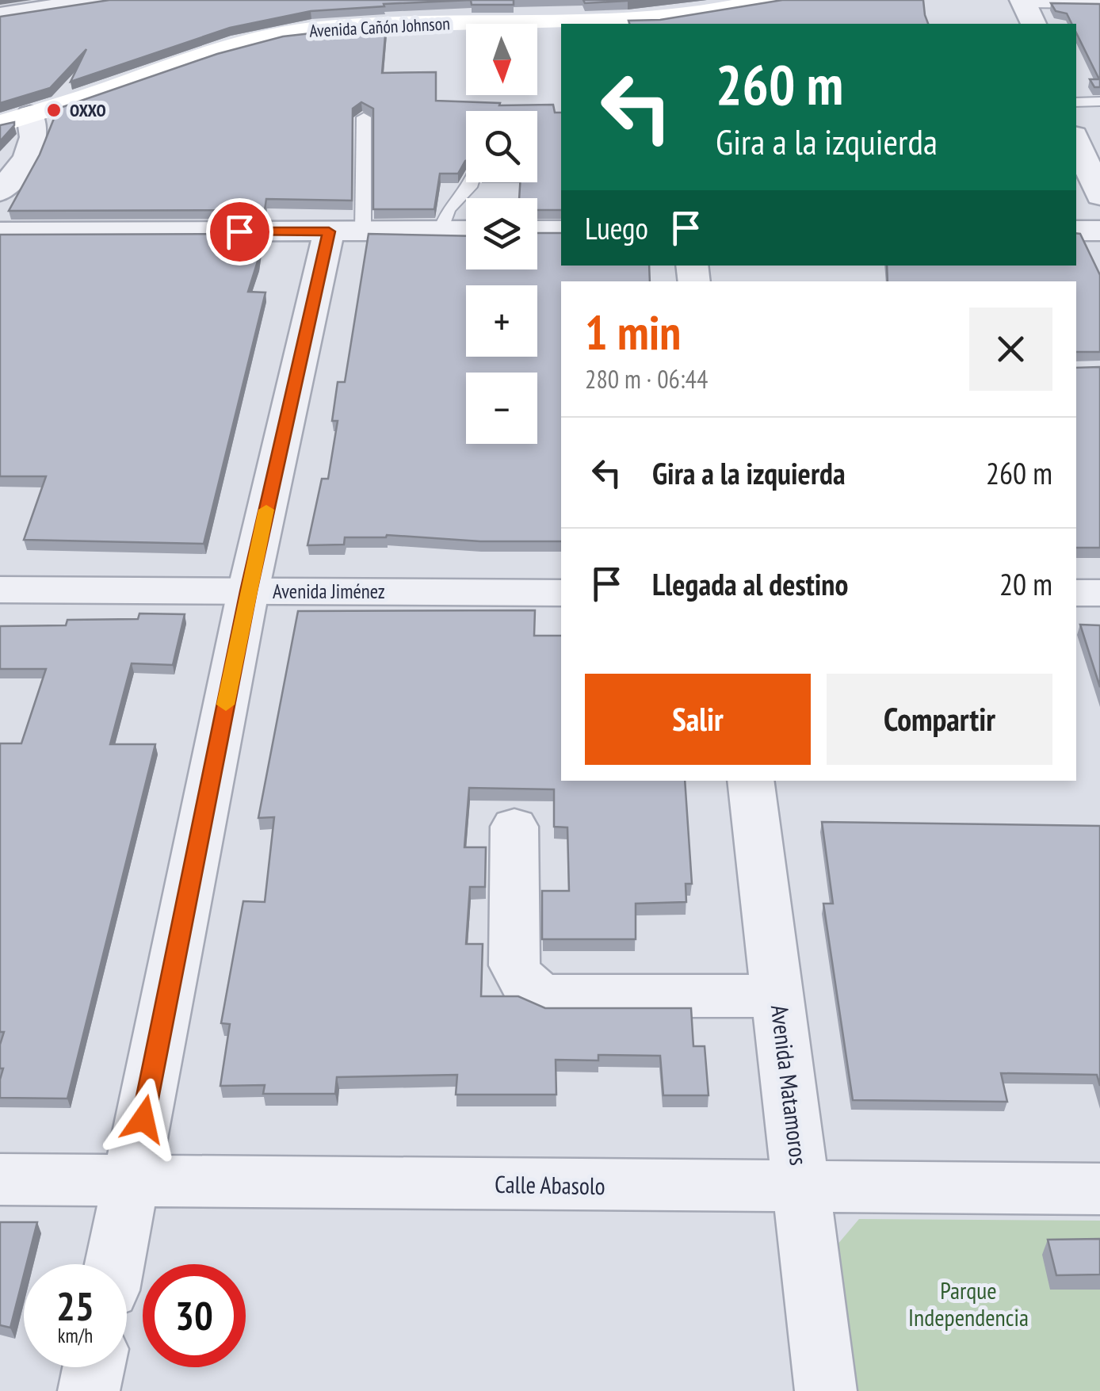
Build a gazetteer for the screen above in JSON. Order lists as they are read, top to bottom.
{
  "streets": {
    "main road": ["Avenida Cañón Johnson"],
    "street": ["Avenida Jiménez", "Avenida Matamoros", "Calle Abasolo"]
  },
  "crossings": [
    ["Avenida Matamoros", "Calle Abasolo"]
  ],
  "parks": ["Parque Independencia"],
  "places": ["OXXO"],
  "north": "bottom",
  "page": {
    "map_buttons": ["+", "−"],
    "turn": ["260 m", "Gira a la izquierda"],
    "then": "Luego",
    "heading": ["1 min", "280 m · 06:44"],
    "list": [
      {
        "name": "Gira a la izquierda",
        "value": "260 m"
      },
      {
        "name": "Llegada al destino",
        "value": "20 m"
      }
    ],
    "buttons": ["Salir", "Compartir"],
    "speed": "25 km/h",
    "limit": "30"
  }
}
